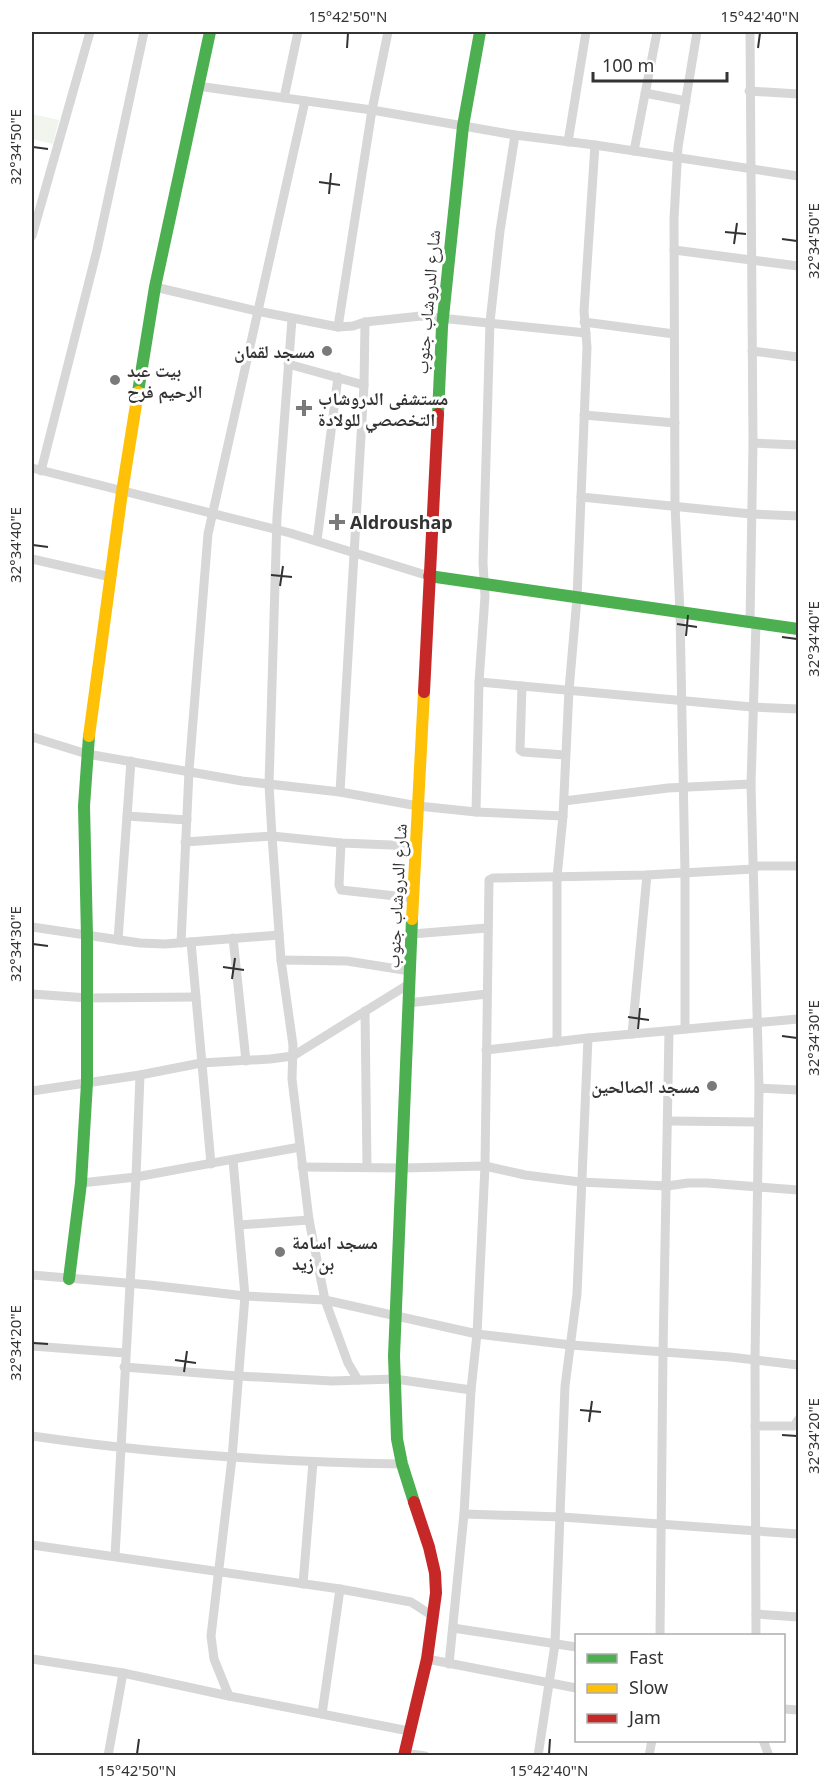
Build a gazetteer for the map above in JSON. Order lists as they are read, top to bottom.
{
  "streets": {
    "street": ["شارع الدروشاب جنوب"]
  },
  "places": {
    "other": [
      "مسجد لقمان",
      "بيت عبد الرحيم فرح",
      "مسجد الصالحين",
      "مسجد اسامة بن زيد"
    ],
    "health": ["مستشفى الدروشاب التخصصي للولادة", "Aldroushap"]
  },
  "legend": ["Fast", "Slow", "Jam"],
  "scale_bar": "100 m",
  "coordinates": [
    "15°42'50\"N",
    "15°42'40\"N",
    "32°34'50\"E",
    "32°34'40\"E",
    "32°34'30\"E",
    "32°34'20\"E"
  ]
}
